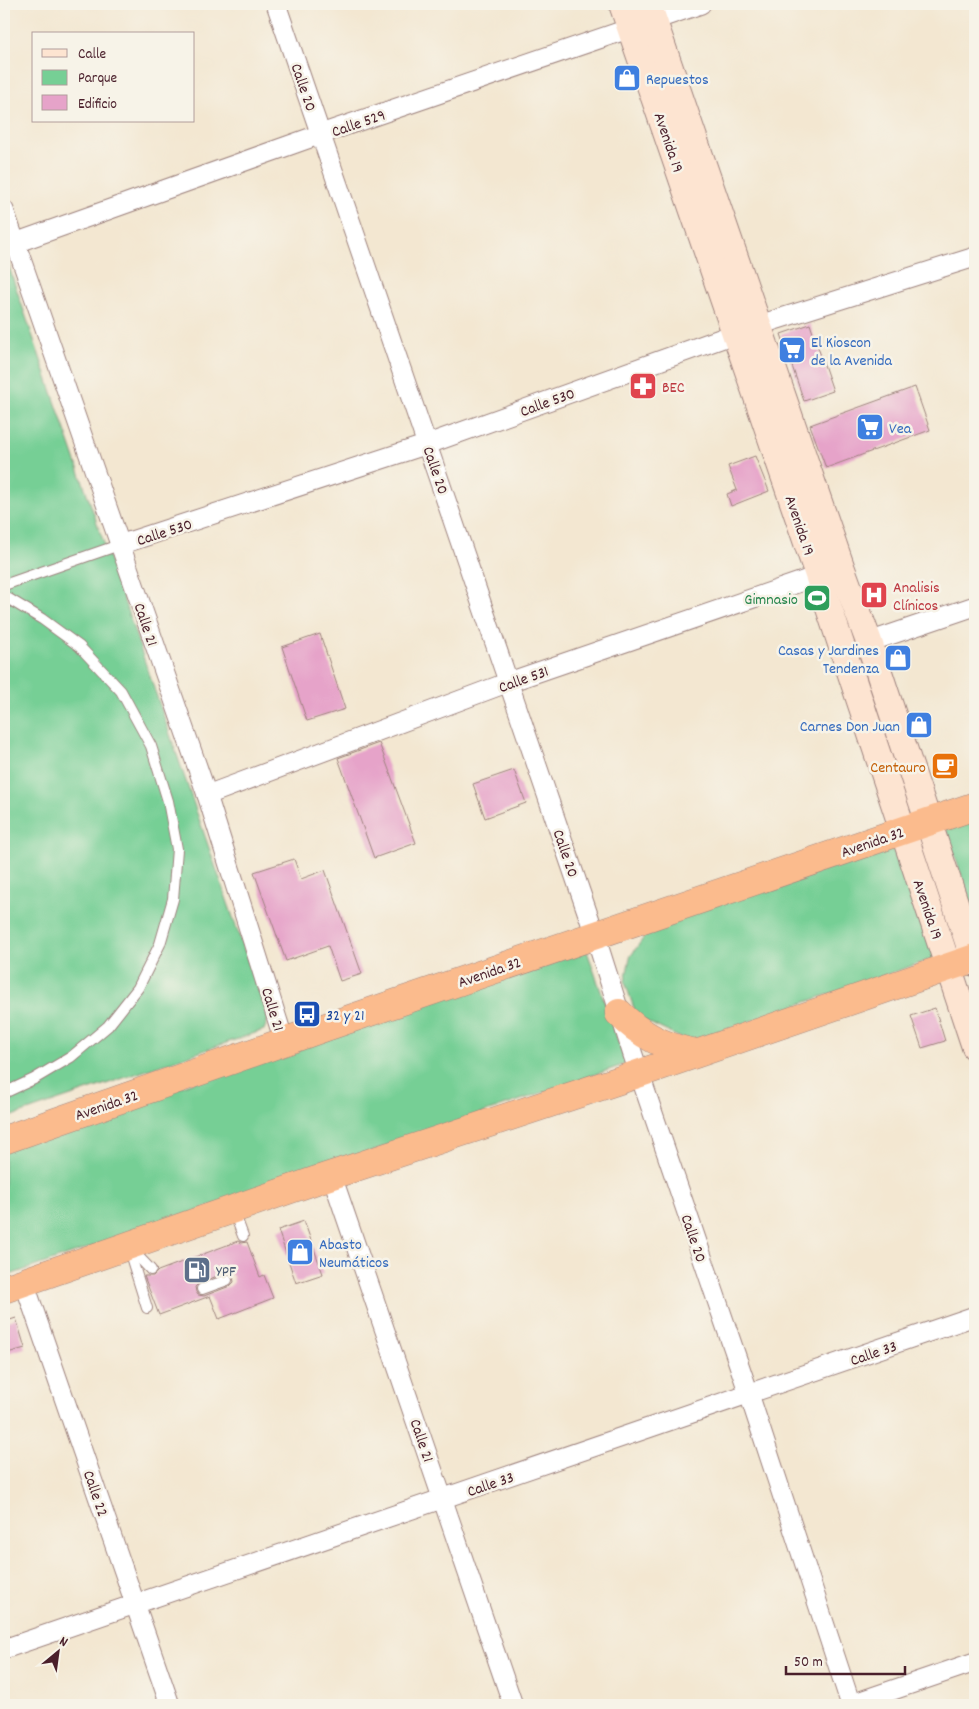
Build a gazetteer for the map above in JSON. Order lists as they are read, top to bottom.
{
  "streets": {
    "highway": ["Avenida 32"],
    "main road": ["Avenida 19"],
    "street": [
      "Calle 20",
      "Calle 529",
      "Calle 530",
      "Calle 21",
      "Calle 531",
      "Calle 33",
      "Calle 22"
    ]
  },
  "crossings": [
    ["Calle 20", "Calle 529"],
    ["Calle 20", "Calle 530"],
    ["Calle 20", "Calle 531"],
    ["Calle 20", "Avenida 32"],
    ["Calle 20", "Calle 33"],
    ["Calle 529", "Avenida 19"],
    ["Calle 529", "Calle 21"],
    ["Avenida 19", "Calle 530"],
    ["Avenida 19", "Calle 531"],
    ["Avenida 19", "Avenida 32"],
    ["Calle 530", "Calle 21"],
    ["Calle 21", "Calle 531"],
    ["Calle 21", "Avenida 32"],
    ["Calle 21", "Calle 33"],
    ["Calle 33", "Calle 22"]
  ],
  "places": {
    "shop": [
      "Repuestos",
      "Casas y Jardines Tendenza",
      "Carnes Don Juan",
      "Abasto Neumáticos"
    ],
    "supermarket": ["El Kioscon de la Avenida", "Vea"],
    "pharmacy": ["BEC"],
    "hospital": ["Analisis Clínicos"],
    "sports": ["Gimnasio"],
    "cafe": ["Centauro"],
    "bus stop": ["32 y 21"],
    "fuel station": ["YPF"]
  },
  "legend": ["Calle", "Parque", "Edificio"],
  "scale_bar": "50 m",
  "north": "top right"
}
